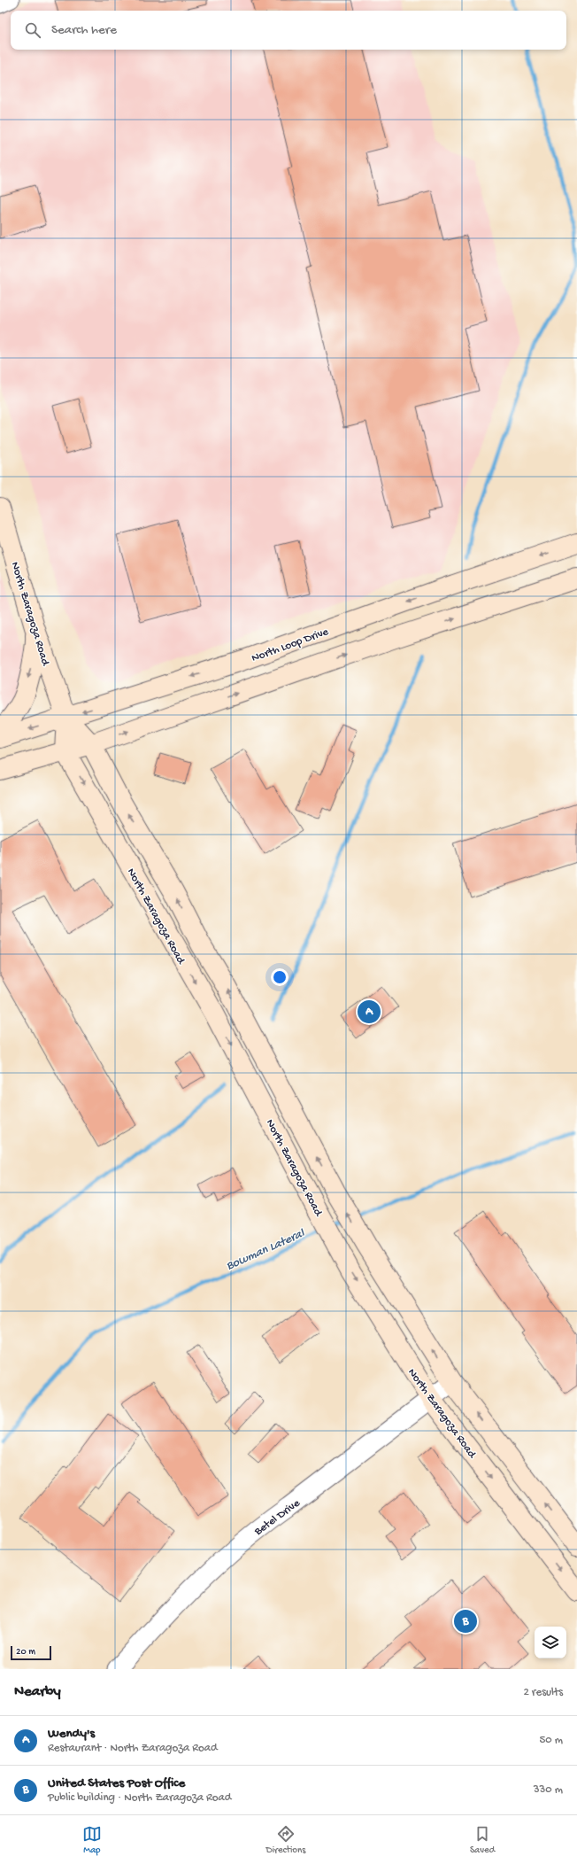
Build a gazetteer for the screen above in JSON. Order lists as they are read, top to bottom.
{
  "streets": {
    "main road": ["North Zaragoza Road", "North Loop Drive"],
    "street": ["Betel Drive"]
  },
  "crossings": [
    ["North Zaragoza Road", "North Loop Drive"],
    ["North Zaragoza Road", "Betel Drive"]
  ],
  "water": ["Bowman Lateral"],
  "scale_bar": "20 m",
  "page": {
    "search": "Search here",
    "pins": ["A", "B"],
    "scale": "20 m",
    "heading": ["Nearby", "2 results"],
    "list": [
      {
        "mark": "A",
        "name": "Wendy's",
        "note": "Restaurant · North Zaragoza Road",
        "value": "50 m"
      },
      {
        "mark": "B",
        "name": "United States Post Office",
        "note": "Public building · North Zaragoza Road",
        "value": "330 m"
      }
    ],
    "nav": ["Map", "Directions", "Saved"]
  }
}
